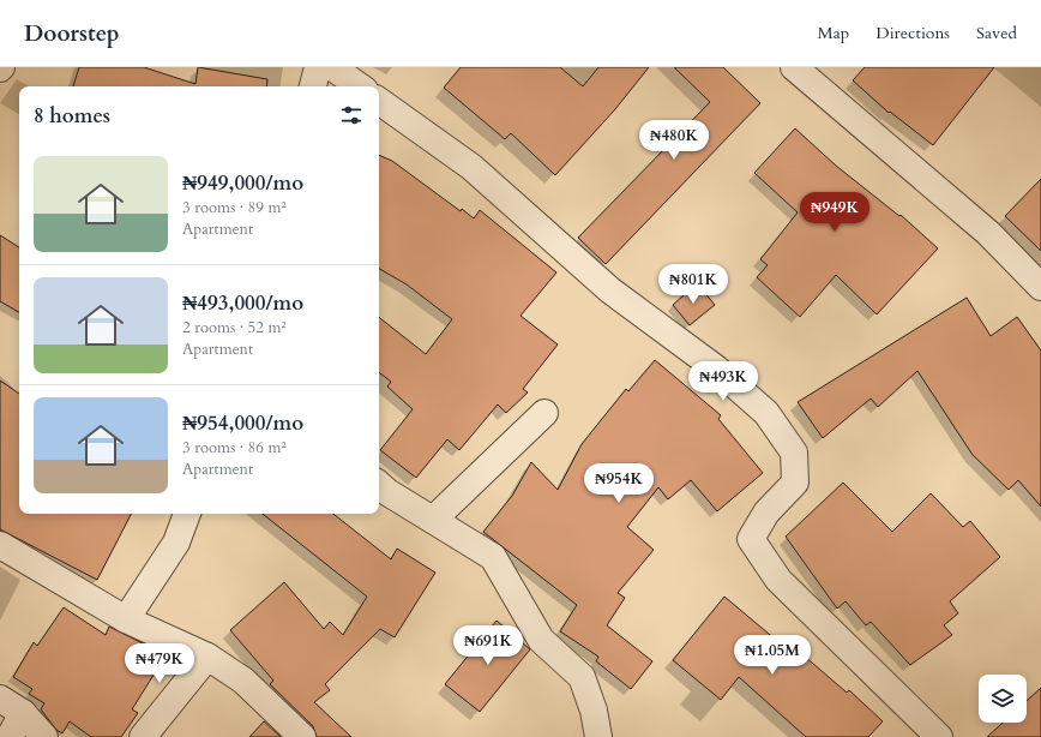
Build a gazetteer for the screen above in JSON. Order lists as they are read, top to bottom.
{
  "page": {
    "header": "Doorstep",
    "nav": ["Map", "Directions", "Saved"],
    "heading": "8 homes",
    "price": [
      "₦480K",
      "₦949K",
      "₦801K",
      "₦493K",
      "₦954K",
      "₦691K",
      "₦1.05M",
      "₦479K"
    ],
    "list": [
      {
        "name": "₦949,000/mo",
        "note": "3 rooms · 89 m² · Apartment"
      },
      {
        "name": "₦493,000/mo",
        "note": "2 rooms · 52 m² · Apartment"
      },
      {
        "name": "₦954,000/mo",
        "note": "3 rooms · 86 m² · Apartment"
      }
    ]
  }
}
